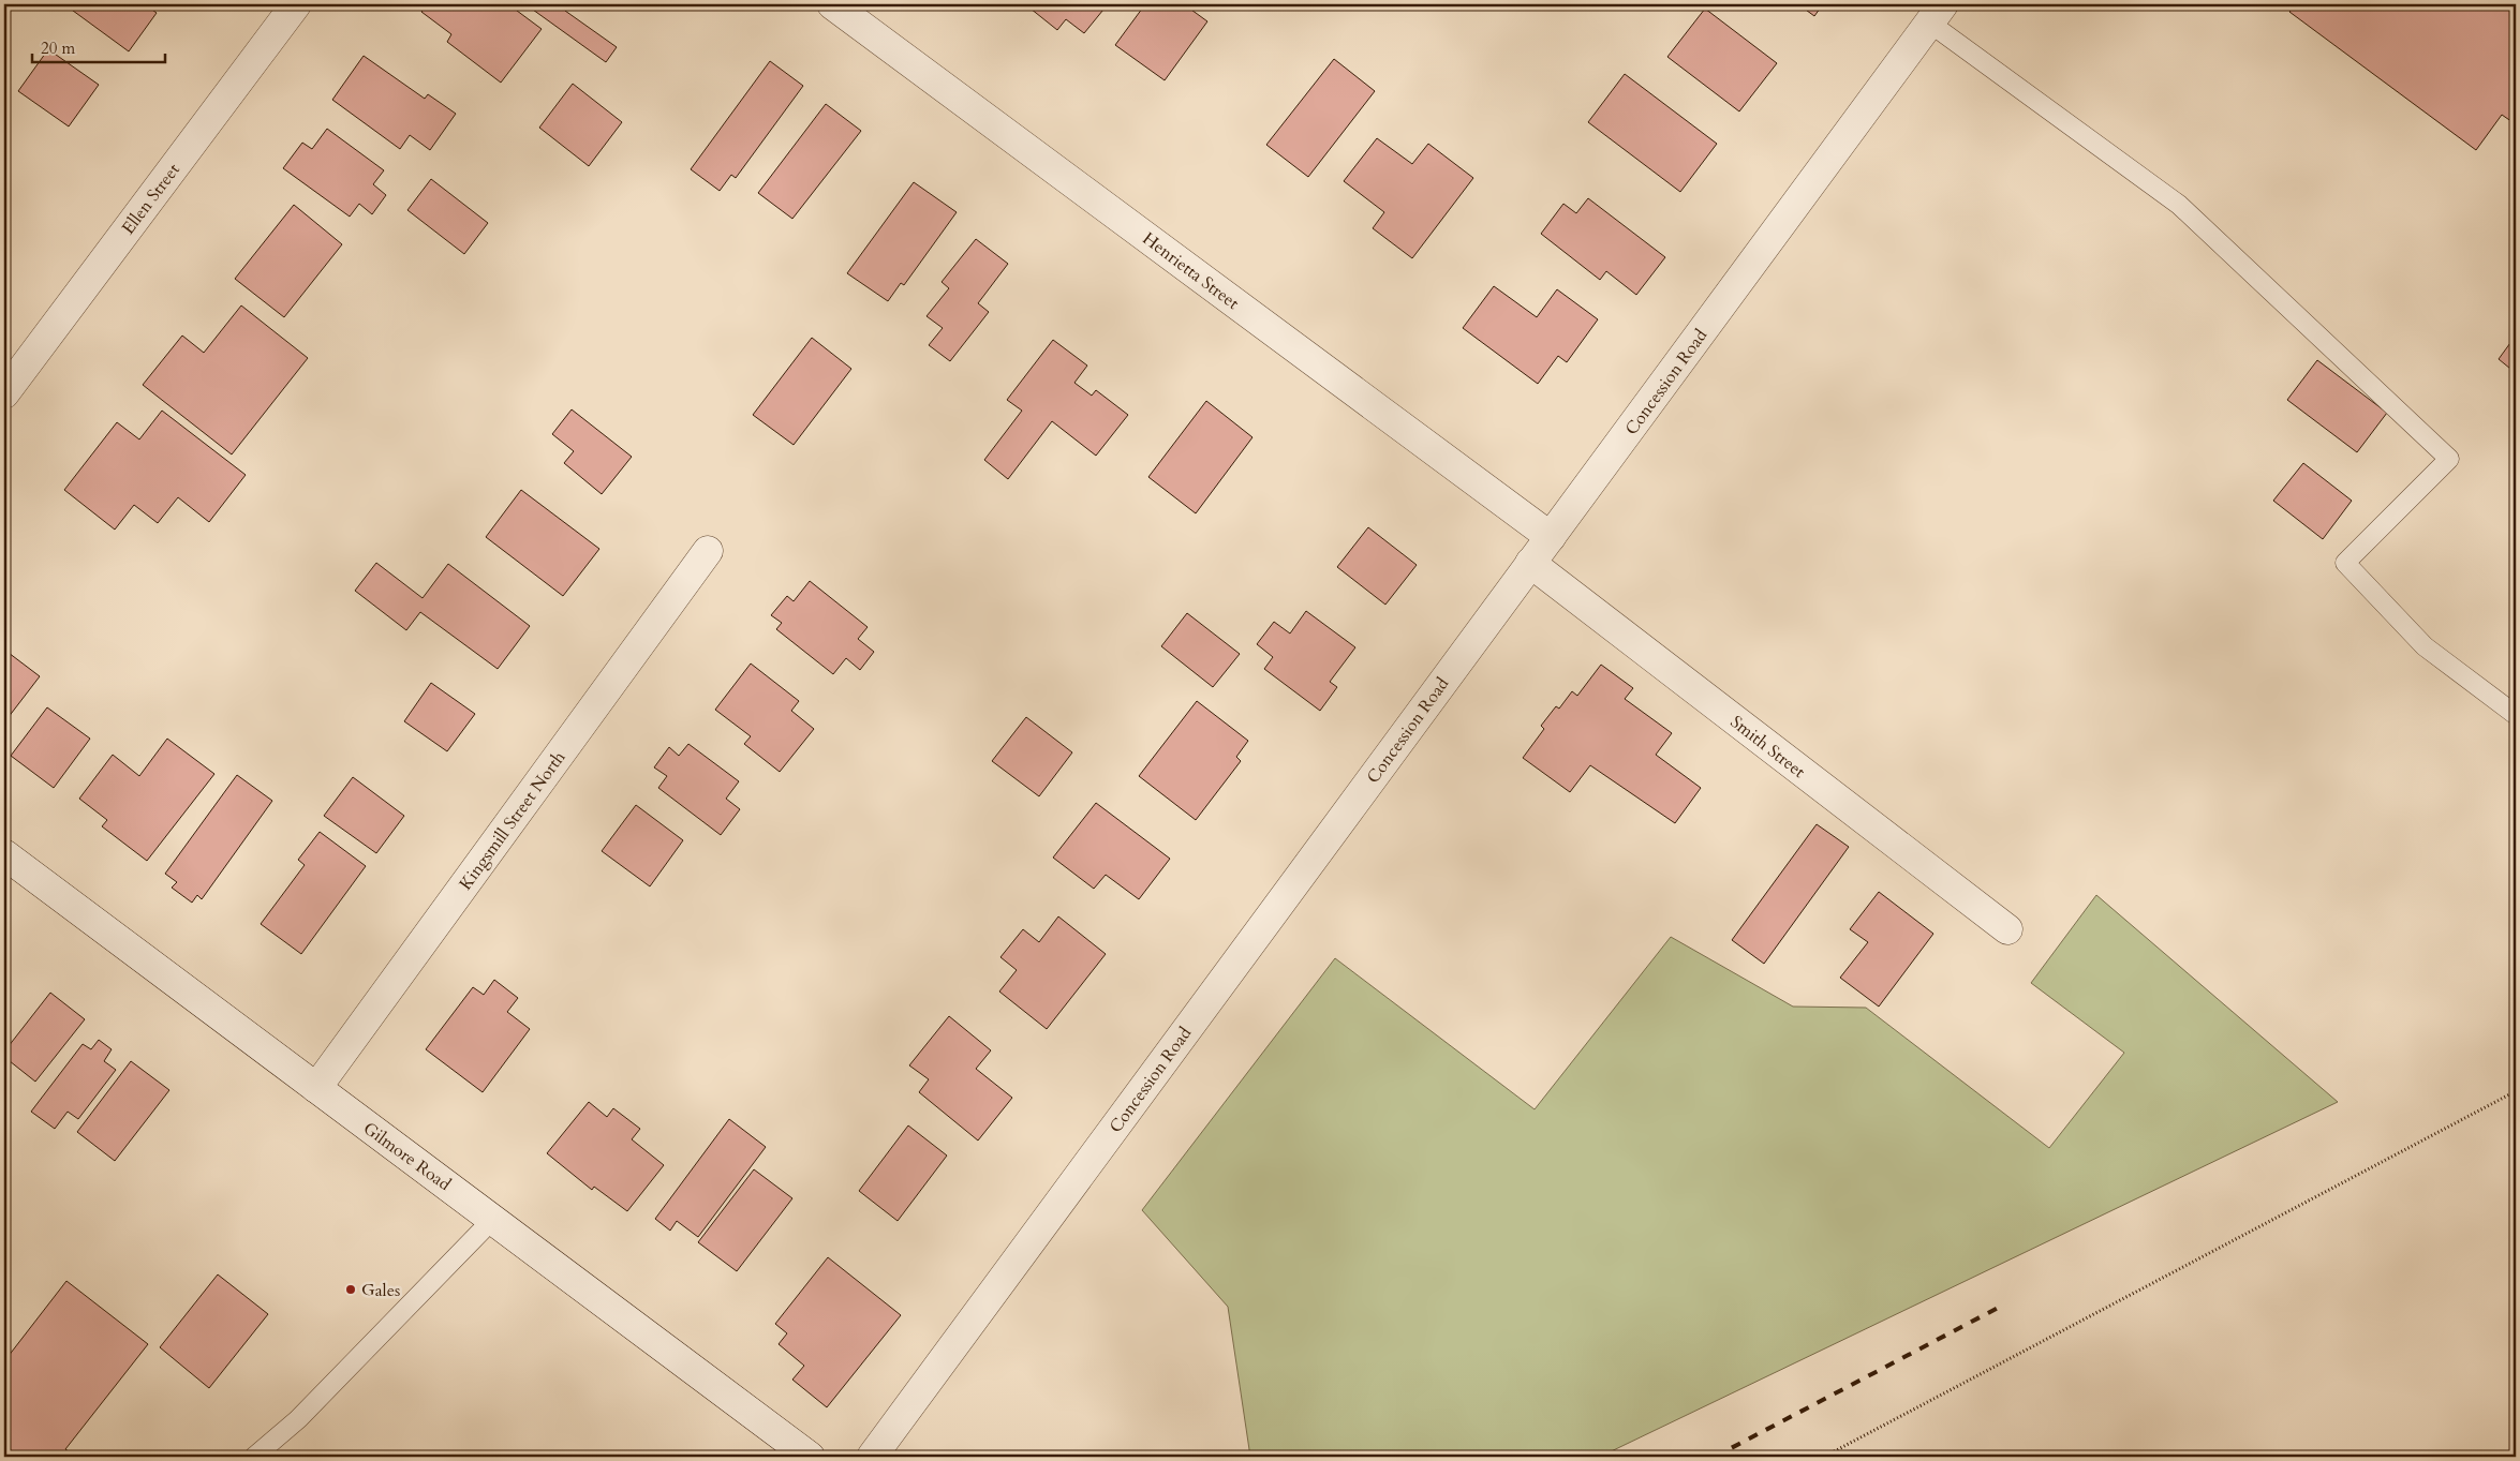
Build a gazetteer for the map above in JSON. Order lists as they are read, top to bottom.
{
  "streets": {
    "street": [
      "Ellen Street",
      "Henrietta Street",
      "Concession Road",
      "Smith Street",
      "Kingsmill Street North",
      "Gilmore Road"
    ]
  },
  "crossings": [
    ["Henrietta Street", "Concession Road"],
    ["Concession Road", "Smith Street"],
    ["Kingsmill Street North", "Gilmore Road"]
  ],
  "places": ["Gales"],
  "scale_bar": "20 m"
}
